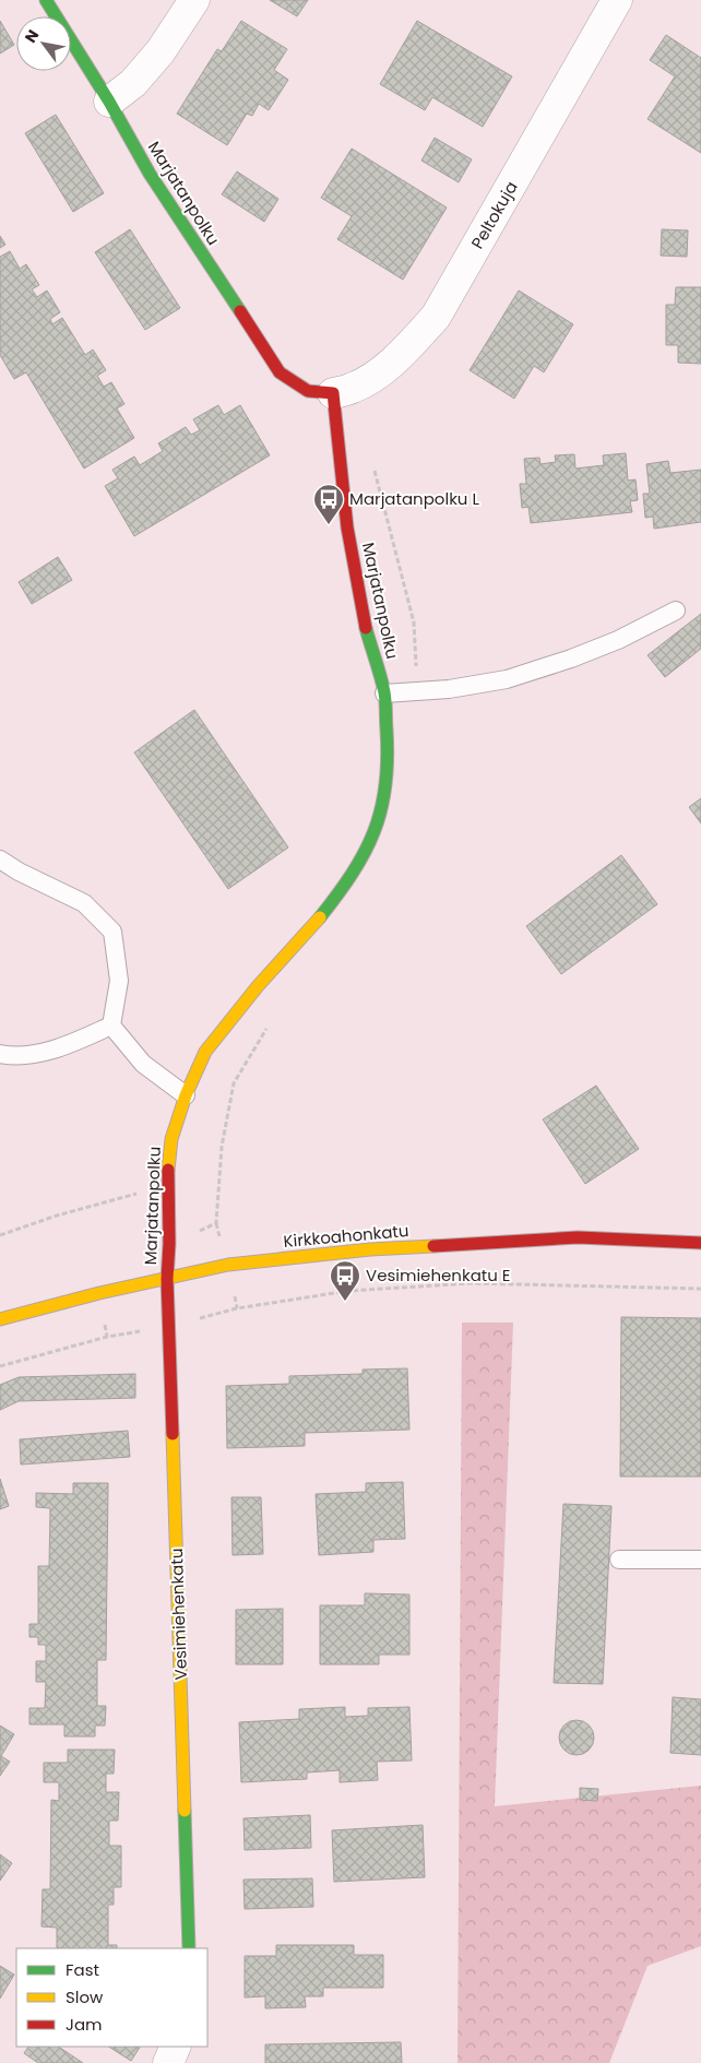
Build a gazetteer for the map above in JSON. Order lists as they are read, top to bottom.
{
  "streets": {
    "street": [
      "Marjatanpolku",
      "Peltokuja",
      "Kirkkoahonkatu",
      "Vesimiehenkatu"
    ]
  },
  "crossings": [
    ["Marjatanpolku", "Peltokuja"],
    ["Marjatanpolku", "Kirkkoahonkatu"],
    ["Marjatanpolku", "Vesimiehenkatu"],
    ["Kirkkoahonkatu", "Vesimiehenkatu"]
  ],
  "places": {
    "bus stop": ["Marjatanpolku L", "Vesimiehenkatu E"]
  },
  "legend": ["Fast", "Slow", "Jam"],
  "north": "top left"
}
